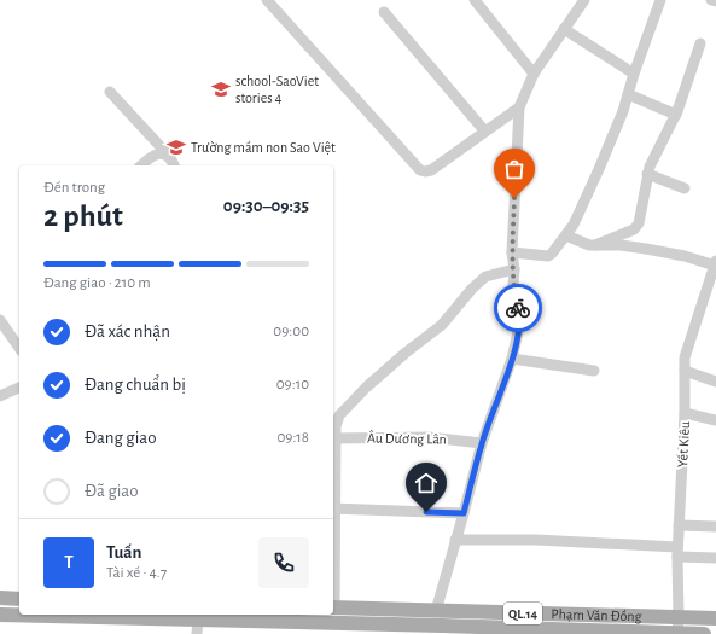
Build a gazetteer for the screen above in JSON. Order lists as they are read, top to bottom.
{
  "streets": {
    "main road": ["QL.14", "Phạm Văn Đồng"],
    "street": ["Âu Dương Lân", "Yết Kiêu"]
  },
  "crossings": [
    ["Yết Kiêu", "Phạm Văn Đồng"]
  ],
  "places": {
    "school or university": ["school-SaoViet stories 4", "Trường mầm non Sao Việt"]
  },
  "page": {
    "heading": ["2 phút", "Đến trong", "09:30–09:35"],
    "panel": ["Tuấn", "Tài xế · 4.7"],
    "bar": "Đang giao · 210 m",
    "list": [
      ["Đã xác nhận", "09:00"],
      ["Đang chuẩn bị", "09:10"],
      ["Đang giao", "09:18"],
      "Đã giao"
    ],
    "round": "T"
  }
}
